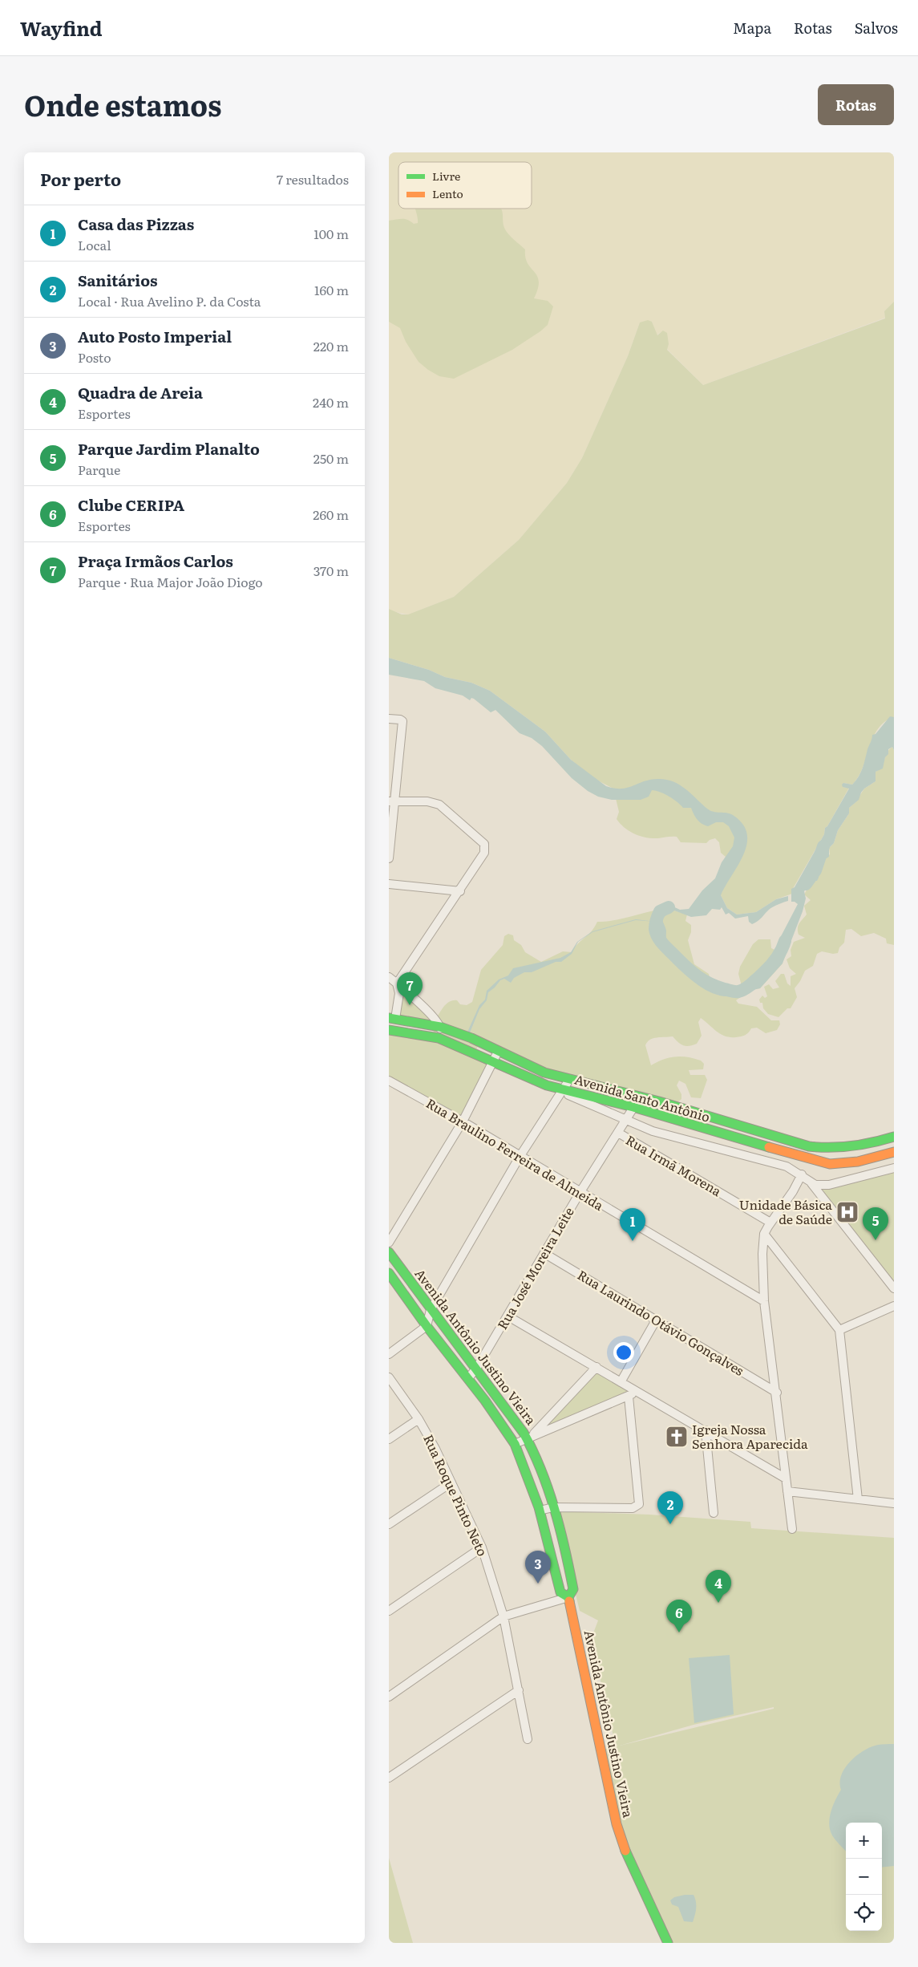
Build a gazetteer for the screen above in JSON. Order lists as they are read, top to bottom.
{
  "streets": {
    "main road": ["Avenida Santo Antônio", "Avenida Antônio Justino Vieira"],
    "street": [
      "Rua Braulino Ferreira de Almeida",
      "Rua Irmã Morena",
      "Rua José Moreira Leite",
      "Rua Laurindo Otávio Gonçalves",
      "Rua Roque Pinto Neto"
    ]
  },
  "crossings": [
    ["Avenida Santo Antônio", "Rua José Moreira Leite"],
    ["Rua Braulino Ferreira de Almeida", "Rua José Moreira Leite"],
    ["Rua Irmã Morena", "Rua José Moreira Leite"],
    ["Rua José Moreira Leite", "Rua Laurindo Otávio Gonçalves"],
    ["Rua José Moreira Leite", "Avenida Antônio Justino Vieira"]
  ],
  "places": {
    "hospital": ["Unidade Básica de Saúde"],
    "church": ["Igreja Nossa Senhora Aparecida"]
  },
  "legend": ["Livre", "Lento"],
  "page": {
    "header": "Wayfind",
    "nav": ["Mapa", "Rotas", "Salvos"],
    "title": "Onde estamos",
    "buttons": "Rotas",
    "heading": ["Por perto", "7 resultados"],
    "list": [
      {
        "mark": "1",
        "name": "Casa das Pizzas",
        "note": "Local",
        "value": "100 m"
      },
      {
        "mark": "2",
        "name": "Sanitários",
        "note": "Local · Rua Avelino P. da Costa",
        "value": "160 m"
      },
      {
        "mark": "3",
        "name": "Auto Posto Imperial",
        "note": "Posto",
        "value": "220 m"
      },
      {
        "mark": "4",
        "name": "Quadra de Areia",
        "note": "Esportes",
        "value": "240 m"
      },
      {
        "mark": "5",
        "name": "Parque Jardim Planalto",
        "note": "Parque",
        "value": "250 m"
      },
      {
        "mark": "6",
        "name": "Clube CERIPA",
        "note": "Esportes",
        "value": "260 m"
      },
      {
        "mark": "7",
        "name": "Praça Irmãos Carlos",
        "note": "Parque · Rua Major João Diogo",
        "value": "370 m"
      }
    ],
    "pins": [
      "7",
      "5",
      "1",
      "2",
      "3",
      "4",
      "6"
    ],
    "map_buttons": ["+", "−"]
  }
}
